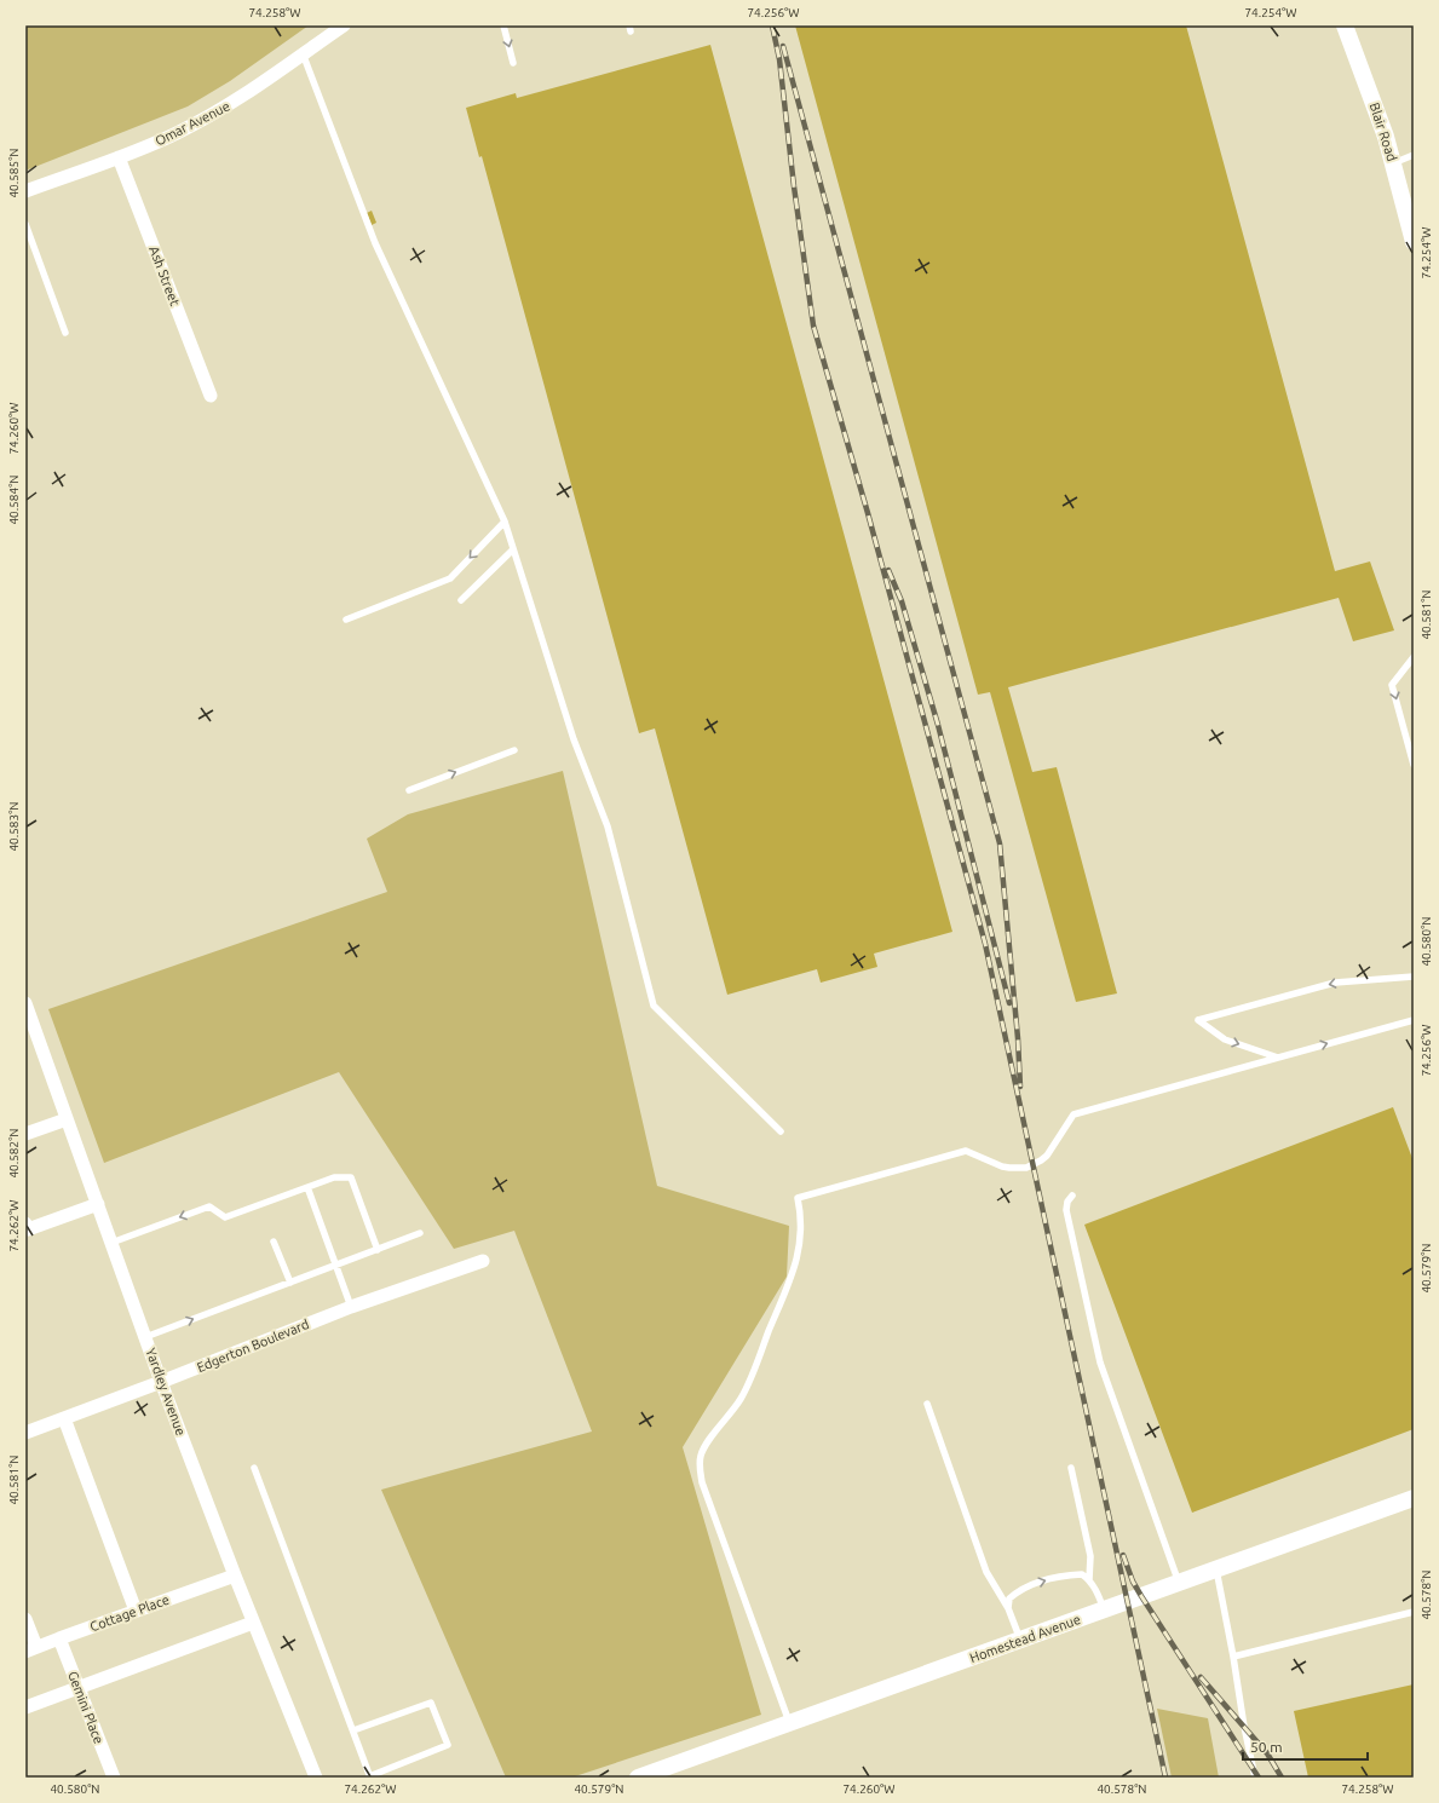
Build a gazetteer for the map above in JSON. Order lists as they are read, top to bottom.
{
  "streets": {
    "street": [
      "Omar Avenue",
      "Blair Road",
      "Ash Street",
      "Edgerton Boulevard",
      "Yardley Avenue",
      "Cottage Place",
      "Homestead Avenue",
      "Gemini Place"
    ]
  },
  "crossings": [
    ["Omar Avenue", "Ash Street"],
    ["Edgerton Boulevard", "Yardley Avenue"],
    ["Yardley Avenue", "Cottage Place"],
    ["Cottage Place", "Gemini Place"]
  ],
  "scale_bar": "50 m",
  "coordinates": [
    "74.258°W",
    "74.256°W",
    "74.254°W",
    "40.585°N",
    "74.260°W",
    "40.584°N",
    "40.581°N",
    "40.583°N",
    "40.580°N",
    "40.582°N",
    "74.262°W",
    "40.579°N",
    "40.578°N"
  ]
}
